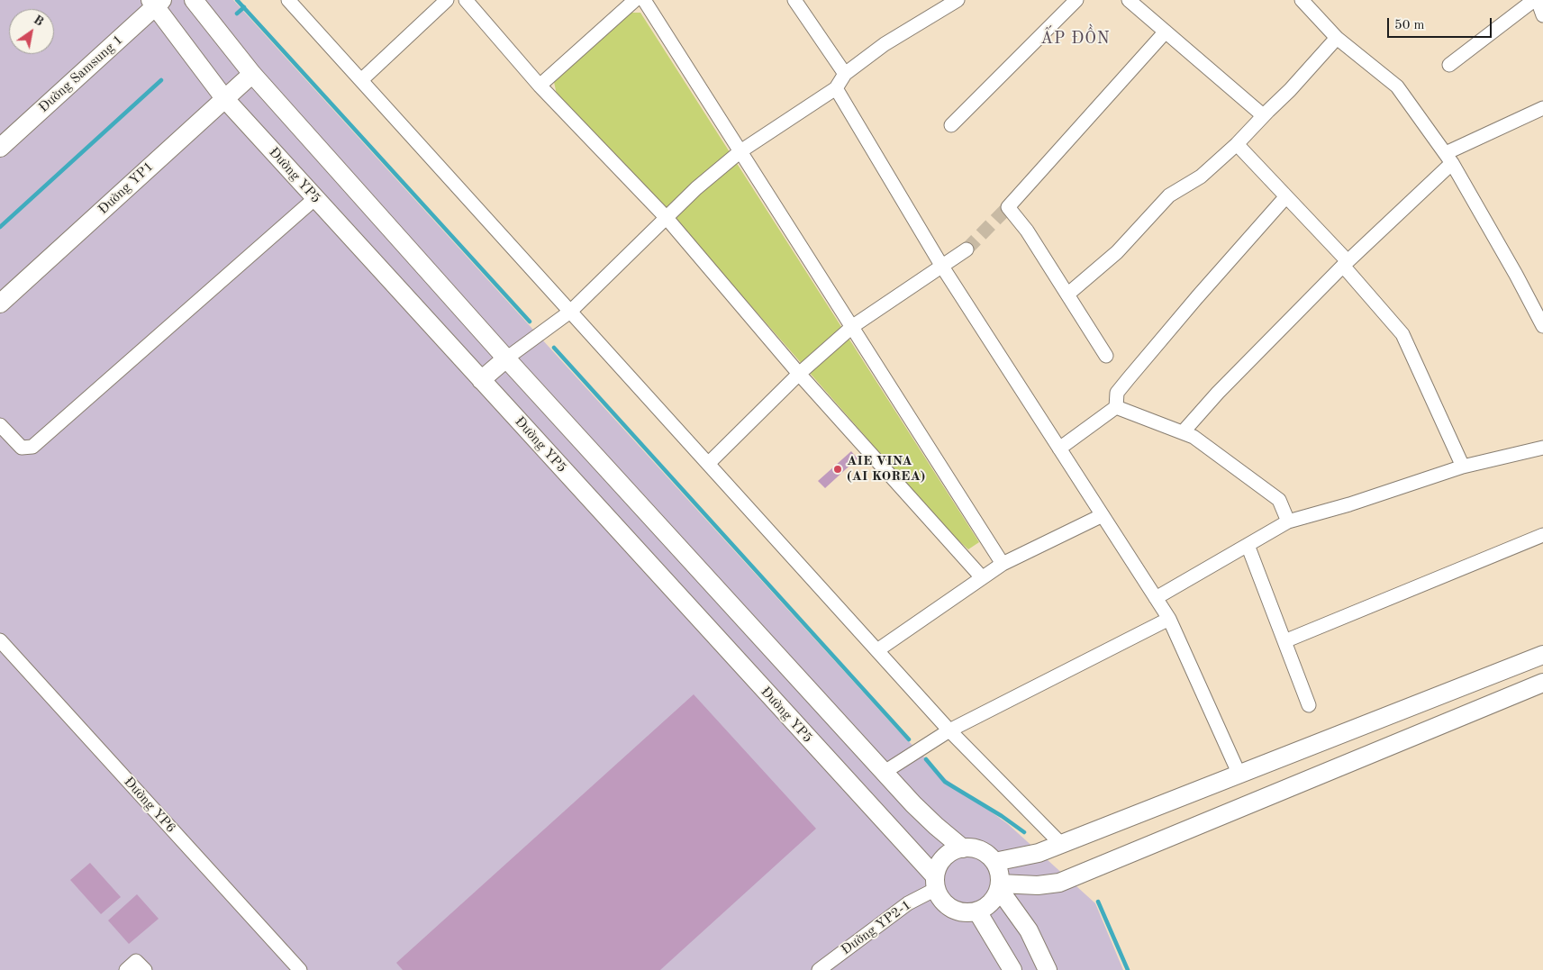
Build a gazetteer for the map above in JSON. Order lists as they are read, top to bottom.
{
  "streets": {
    "main road": ["Đường Samsung 1", "Đường YP5", "Đường YP1"],
    "street": ["Đường YP6", "Đường YP2-1"]
  },
  "crossings": [
    ["Đường Samsung 1", "Đường YP5"],
    ["Đường YP5", "Đường YP1"],
    ["Đường YP5", "Đường YP2-1"]
  ],
  "districts": ["ẤP ĐỒN"],
  "places": ["AIE VINA (AI KOREA)"],
  "scale_bar": "50 m",
  "north": "top right"
}
